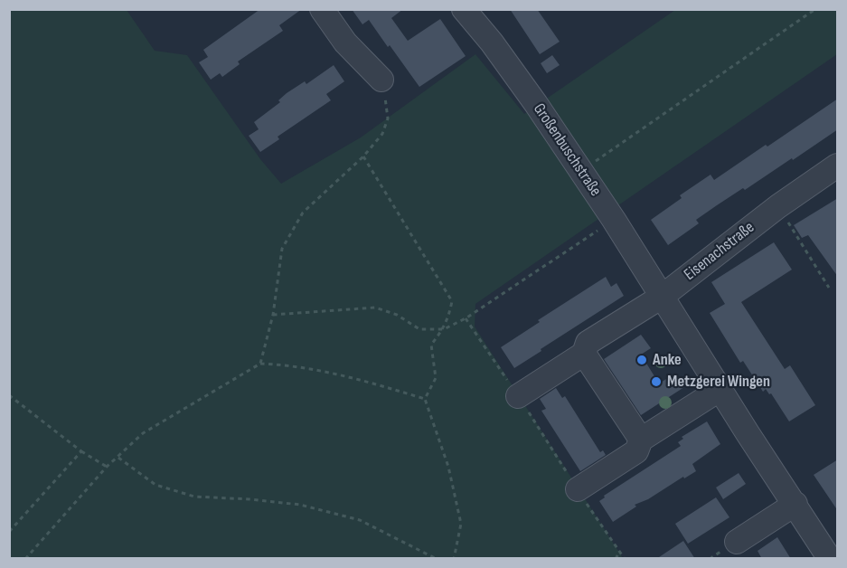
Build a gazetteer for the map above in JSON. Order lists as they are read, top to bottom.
{
  "streets": {
    "street": ["Großenbuschstraße", "Eisenachstraße"]
  },
  "crossings": [
    ["Großenbuschstraße", "Eisenachstraße"]
  ],
  "places": ["Anke", "Metzgerei Wingen"]
}
